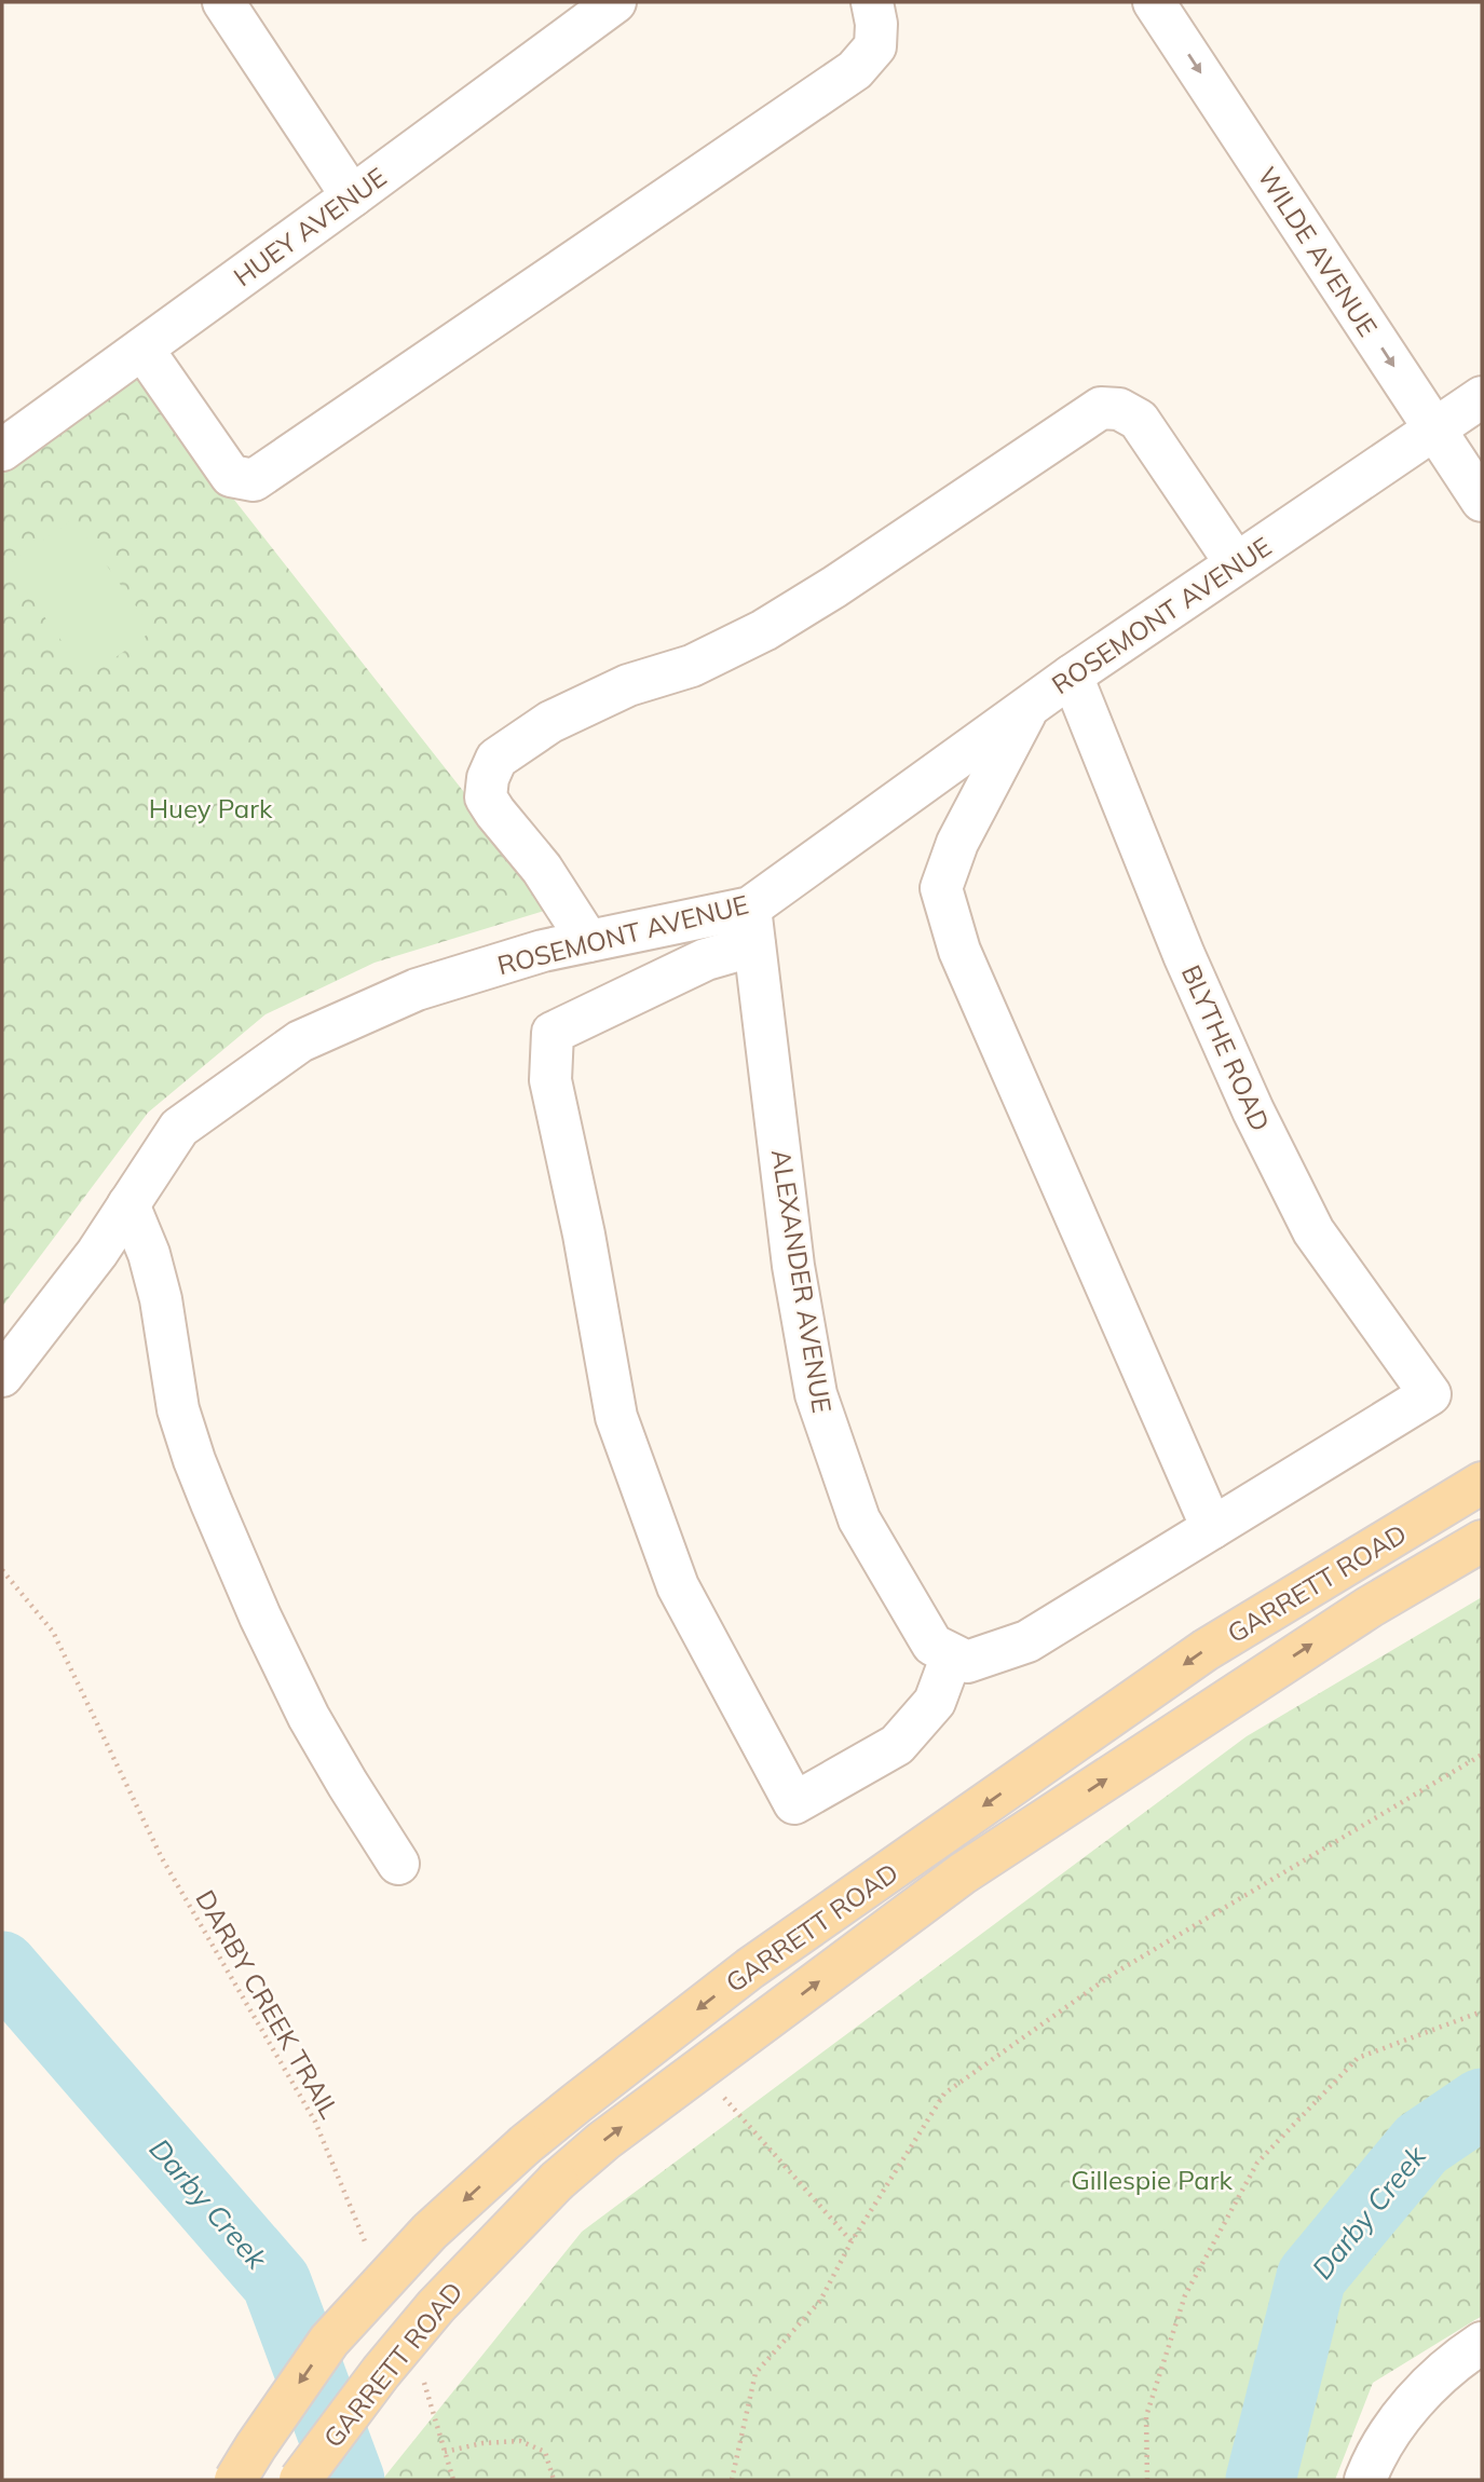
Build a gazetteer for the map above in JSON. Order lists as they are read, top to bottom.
{
  "streets": {
    "main road": ["GARRETT ROAD"],
    "street": [
      "HUEY AVENUE",
      "WILDE AVENUE",
      "ROSEMONT AVENUE",
      "BLYTHE ROAD",
      "ALEXANDER AVENUE"
    ],
    "path": ["DARBY CREEK TRAIL"]
  },
  "crossings": [
    ["WILDE AVENUE", "ROSEMONT AVENUE"],
    ["ROSEMONT AVENUE", "BLYTHE ROAD"],
    ["ROSEMONT AVENUE", "ALEXANDER AVENUE"]
  ],
  "one_way": ["WILDE AVENUE"],
  "water": ["Darby Creek"],
  "parks": ["Huey Park", "Gillespie Park"]
}
